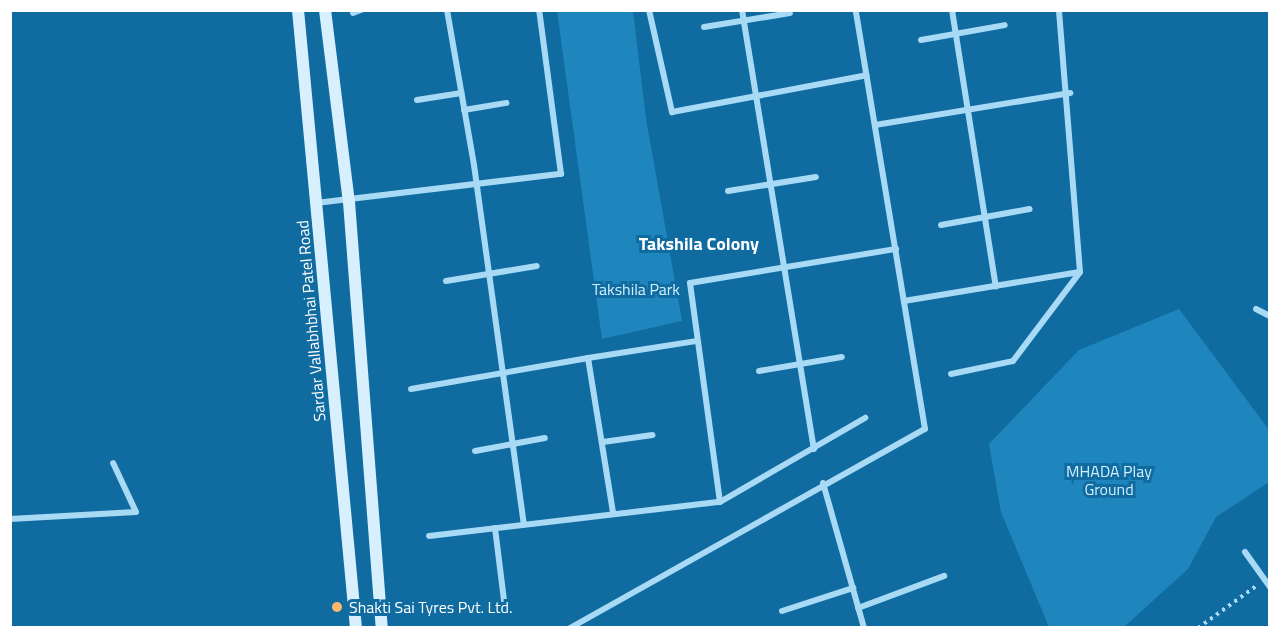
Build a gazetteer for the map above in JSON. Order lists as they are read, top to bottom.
{
  "streets": {
    "main road": ["Sardar Vallabhbhai Patel Road"]
  },
  "districts": ["Takshila Colony"],
  "parks": ["Takshila Park", "MHADA Play Ground"],
  "places": ["Shakti Sai Tyres Pvt. Ltd."]
}
